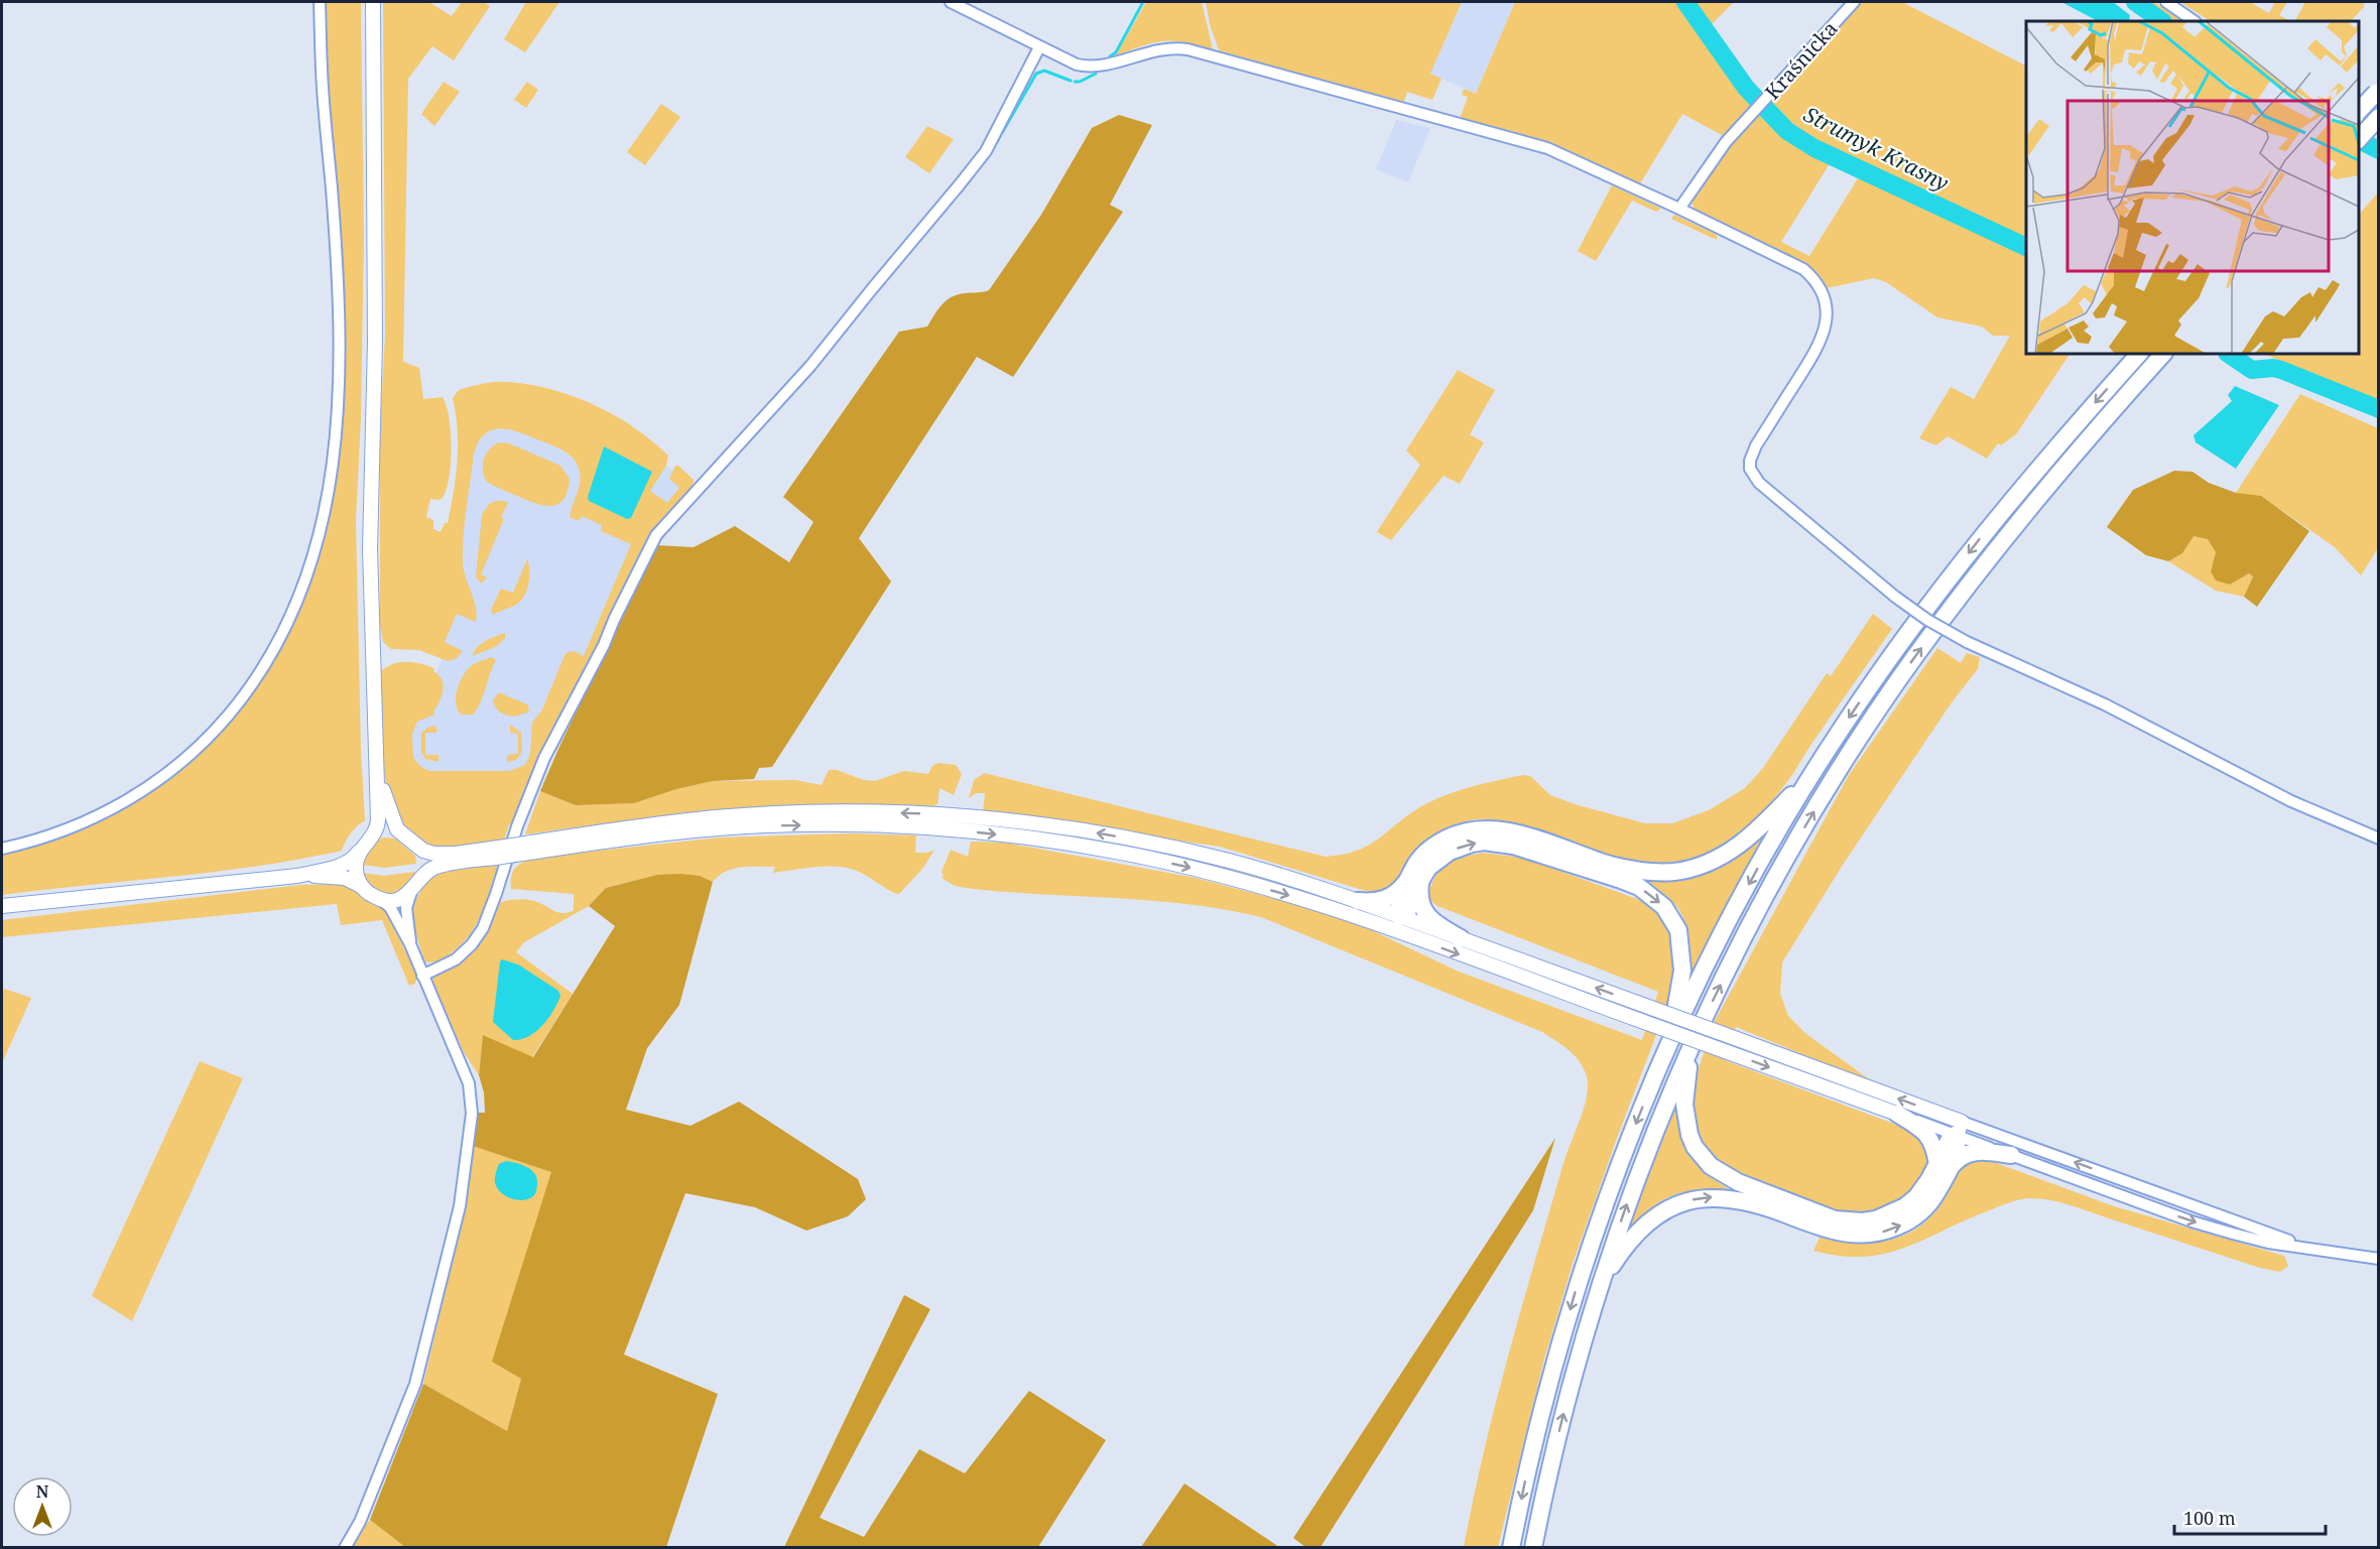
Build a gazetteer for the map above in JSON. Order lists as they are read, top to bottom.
{
  "streets": {
    "street": ["Kraśnicka"]
  },
  "water": ["Strumyk Krasny"],
  "scale_bar": "100 m",
  "north": "top"
}
